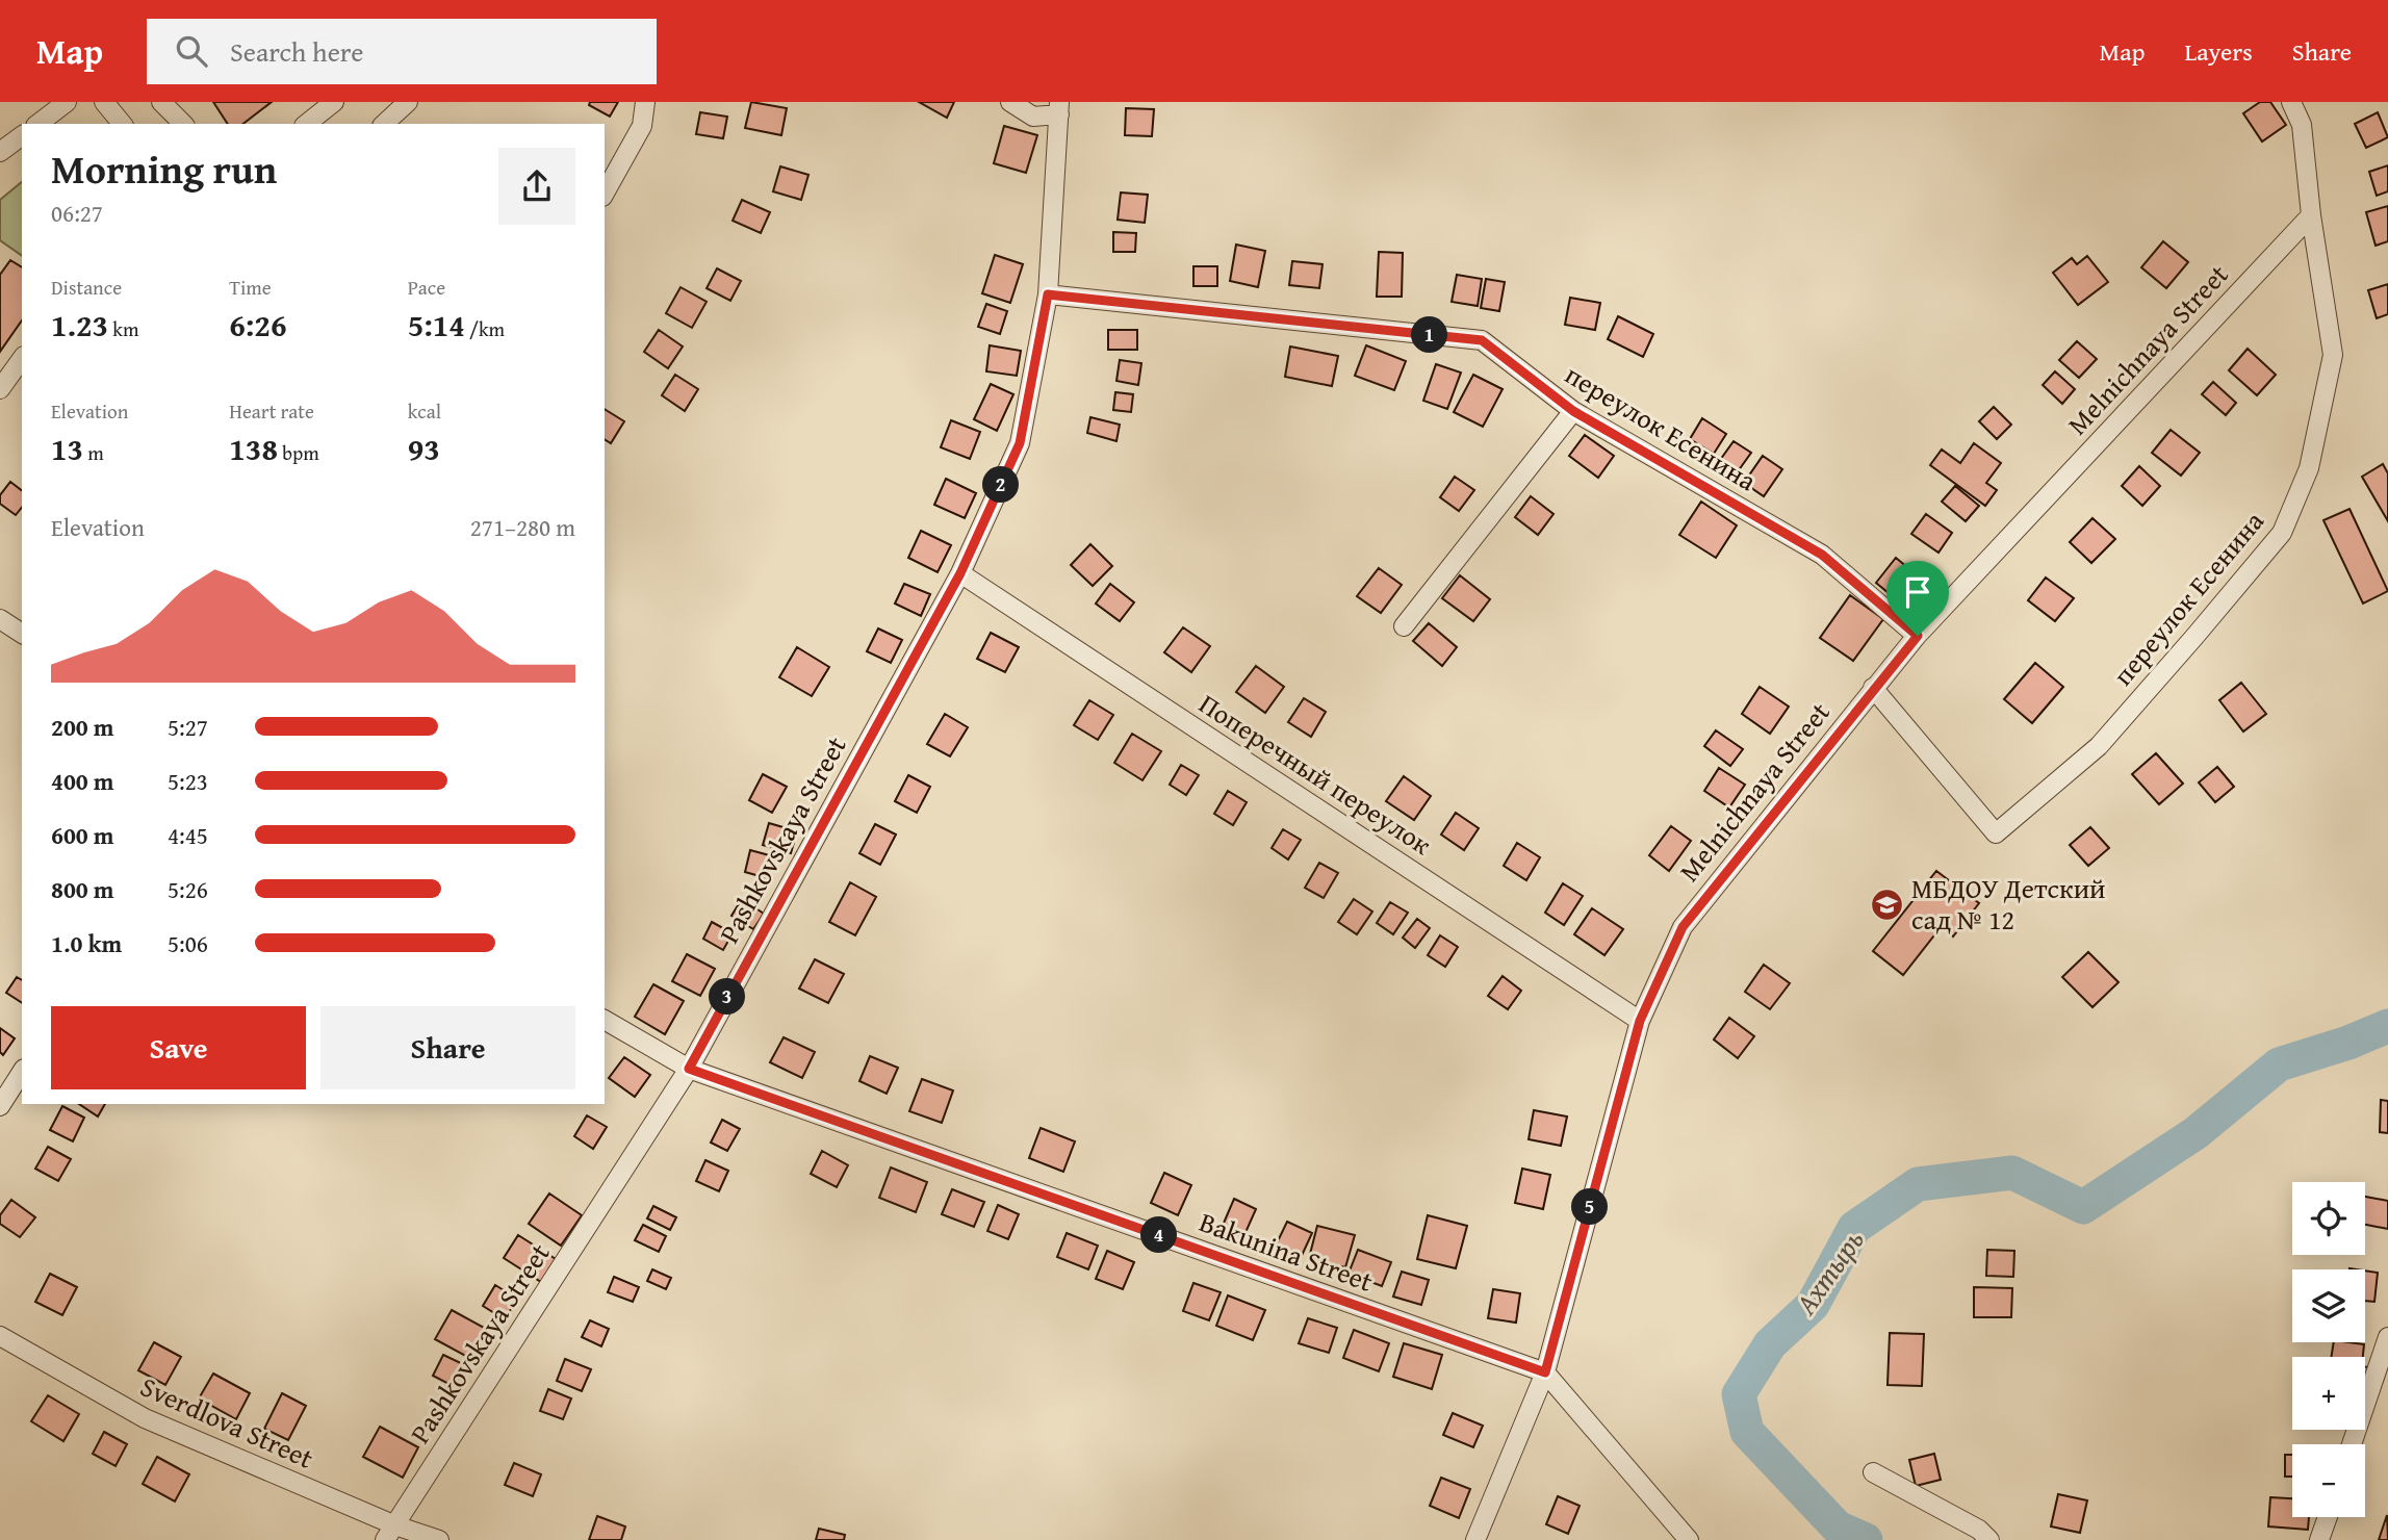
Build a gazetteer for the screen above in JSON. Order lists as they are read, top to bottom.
{
  "streets": {
    "street": [
      "Melnichnaya Street",
      "переулок Есенина",
      "Поперечный переулок",
      "Pashkovskaya Street",
      "Bakunina Street",
      "Sverdlova Street"
    ]
  },
  "crossings": [
    ["Melnichnaya Street", "переулок Есенина"],
    ["Melnichnaya Street", "Поперечный переулок"],
    ["Melnichnaya Street", "Bakunina Street"],
    ["переулок Есенина", "Pashkovskaya Street"],
    ["Поперечный переулок", "Pashkovskaya Street"],
    ["Pashkovskaya Street", "Bakunina Street"],
    ["Pashkovskaya Street", "Sverdlova Street"]
  ],
  "water": ["Ахтырь"],
  "places": {
    "school or university": ["МБДОУ Детский сад № 12"]
  },
  "page": {
    "header": "Map",
    "search": "Search here",
    "nav": ["Map", "Layers", "Share"],
    "heading": ["Morning run", "06:27"],
    "stats": [
      ["Distance", "1.23 km"],
      ["Time", "6:26"],
      ["Pace", "5:14 /km"],
      ["Elevation", "13 m"],
      ["Heart rate", "138 bpm"],
      ["kcal", "93"]
    ],
    "pins": [
      "1",
      "2",
      "3",
      "5",
      "4"
    ],
    "chart": ["Elevation", "271–280 m"],
    "list": [
      {
        "name": "200 m",
        "note": "5:27"
      },
      {
        "name": "400 m",
        "note": "5:23"
      },
      {
        "name": "600 m",
        "note": "4:45"
      },
      {
        "name": "800 m",
        "note": "5:26"
      },
      {
        "name": "1.0 km",
        "note": "5:06"
      }
    ],
    "buttons": ["Save", "Share"],
    "map_buttons": ["+", "−"]
  }
}
